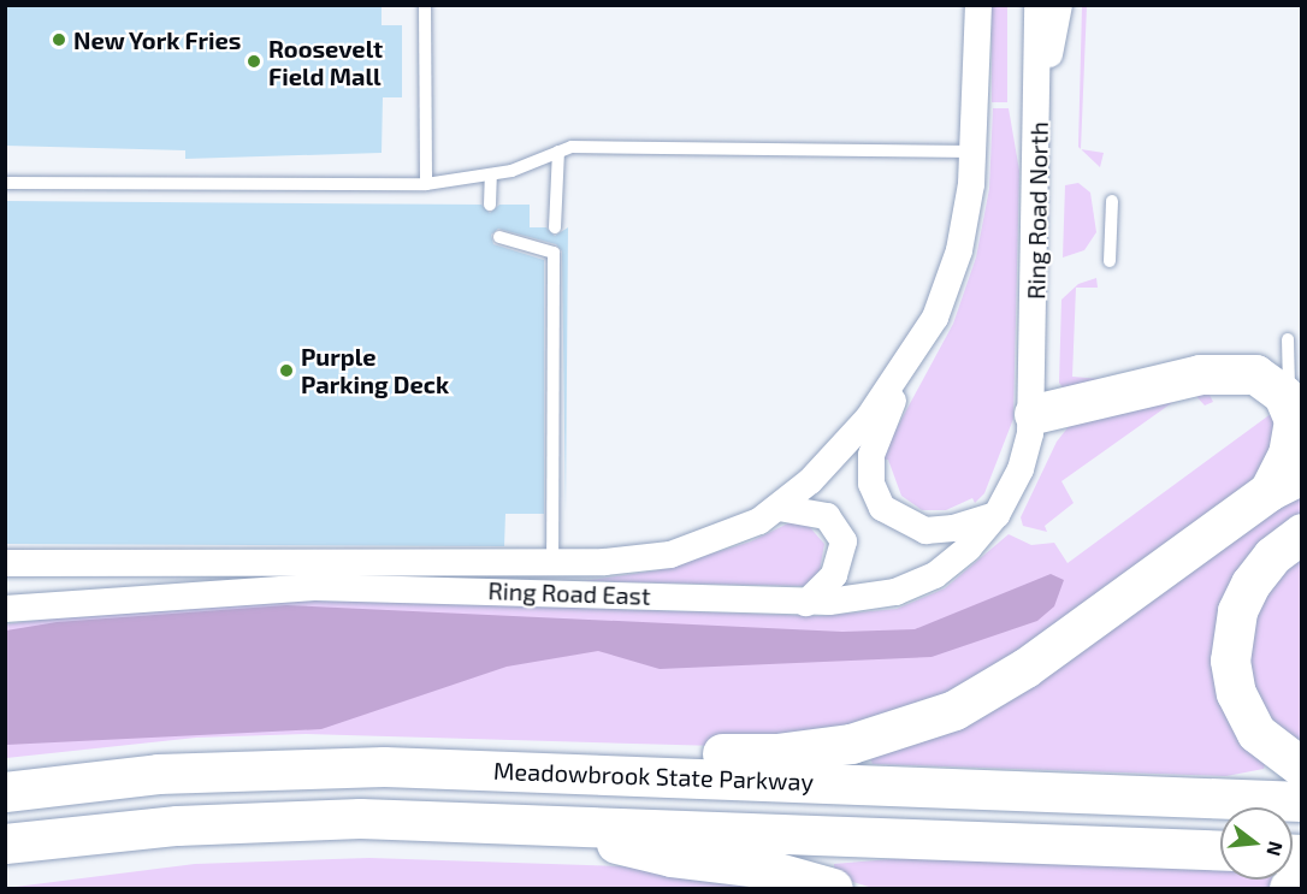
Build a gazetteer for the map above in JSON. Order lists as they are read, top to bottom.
{
  "streets": {
    "highway": ["Meadowbrook State Parkway"],
    "street": ["Ring Road North", "Ring Road East"]
  },
  "crossings": [
    ["Ring Road North", "Ring Road East"]
  ],
  "places": ["New York Fries", "Roosevelt Field Mall", "Purple Parking Deck"],
  "north": "right"
}
